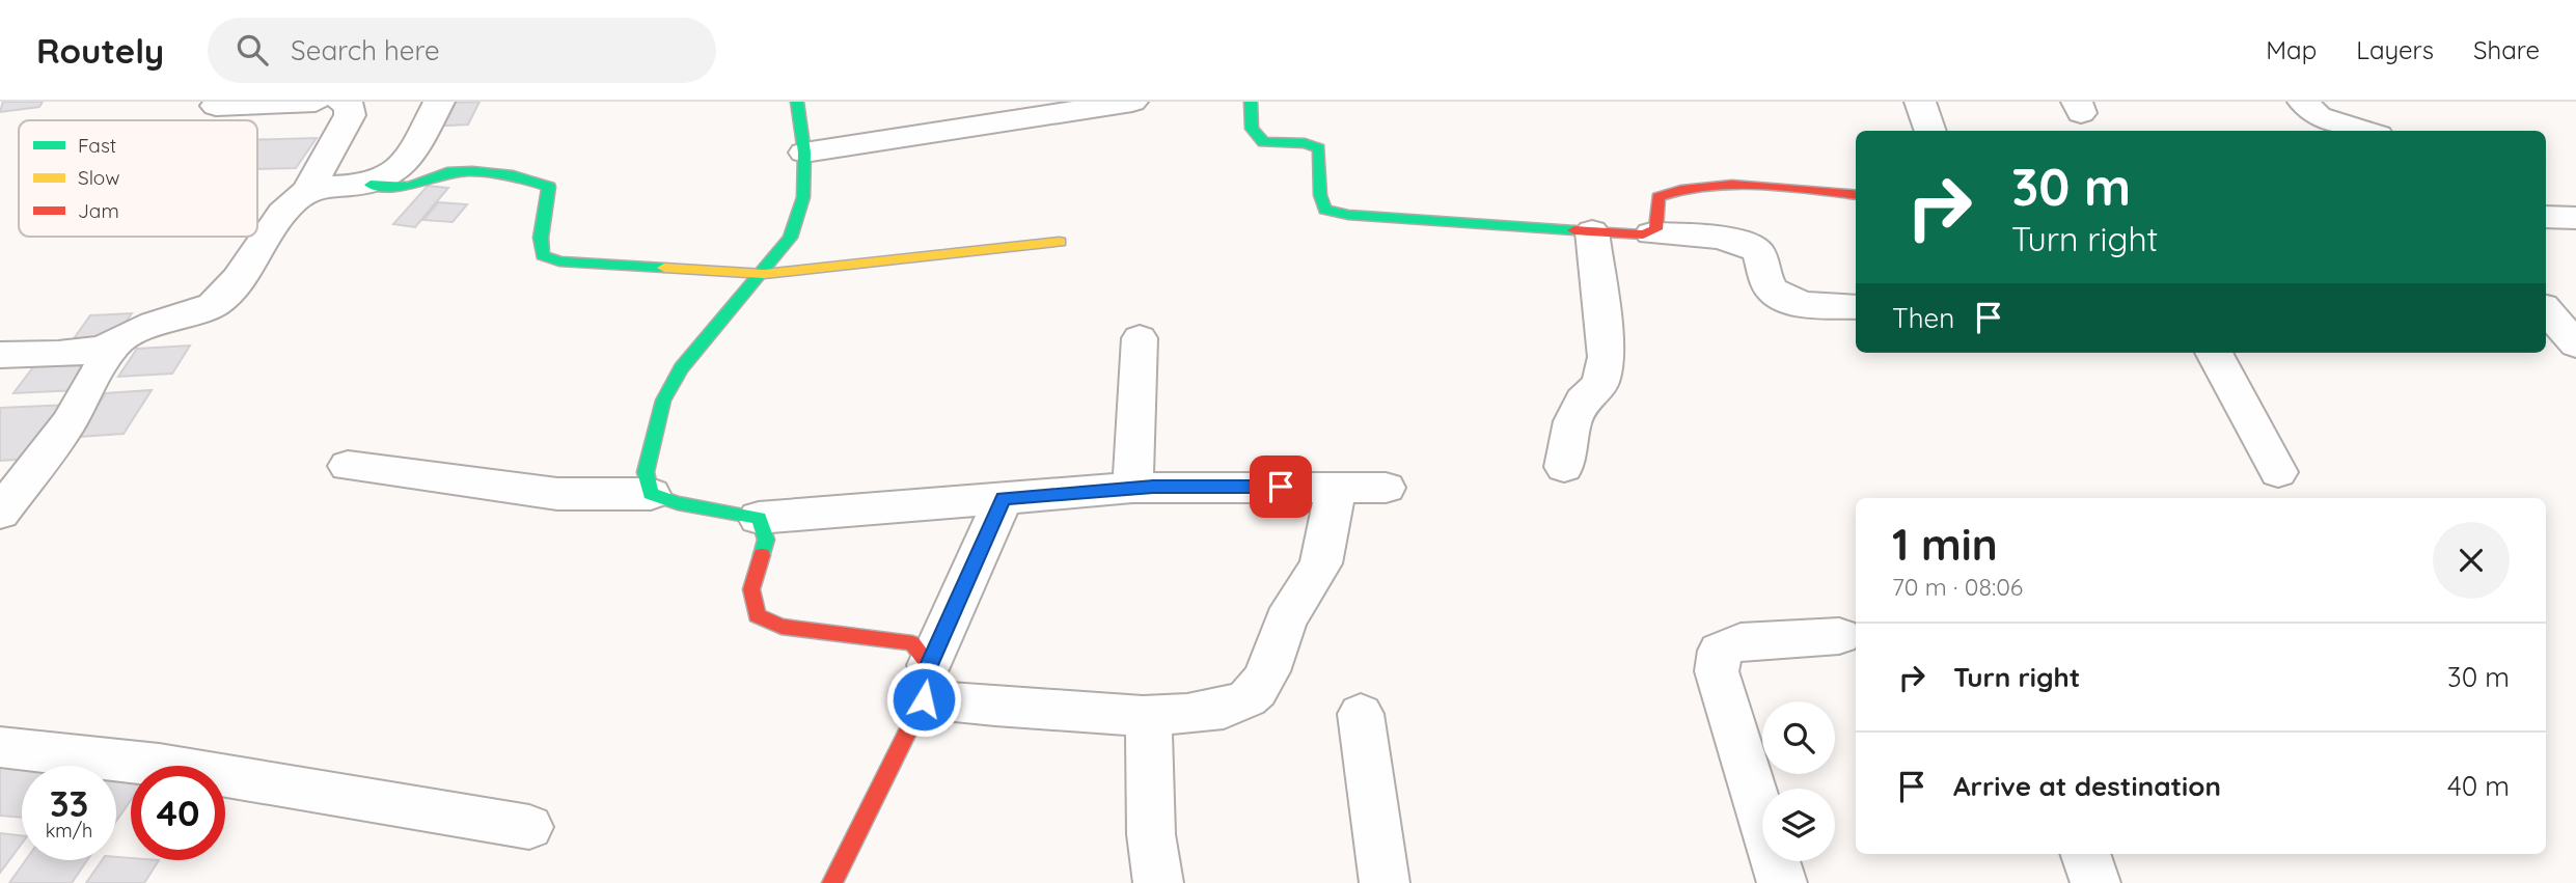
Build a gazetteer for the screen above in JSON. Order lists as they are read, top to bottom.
{
  "legend": ["Fast", "Slow", "Jam"],
  "page": {
    "header": "Routely",
    "search": "Search here",
    "nav": ["Map", "Layers", "Share"],
    "turn": ["30 m", "Turn right"],
    "then": "Then",
    "heading": ["1 min", "70 m · 08:06"],
    "list": [
      {
        "name": "Turn right",
        "value": "30 m"
      },
      {
        "name": "Arrive at destination",
        "value": "40 m"
      }
    ],
    "speed": "33 km/h",
    "limit": "40"
  }
}
